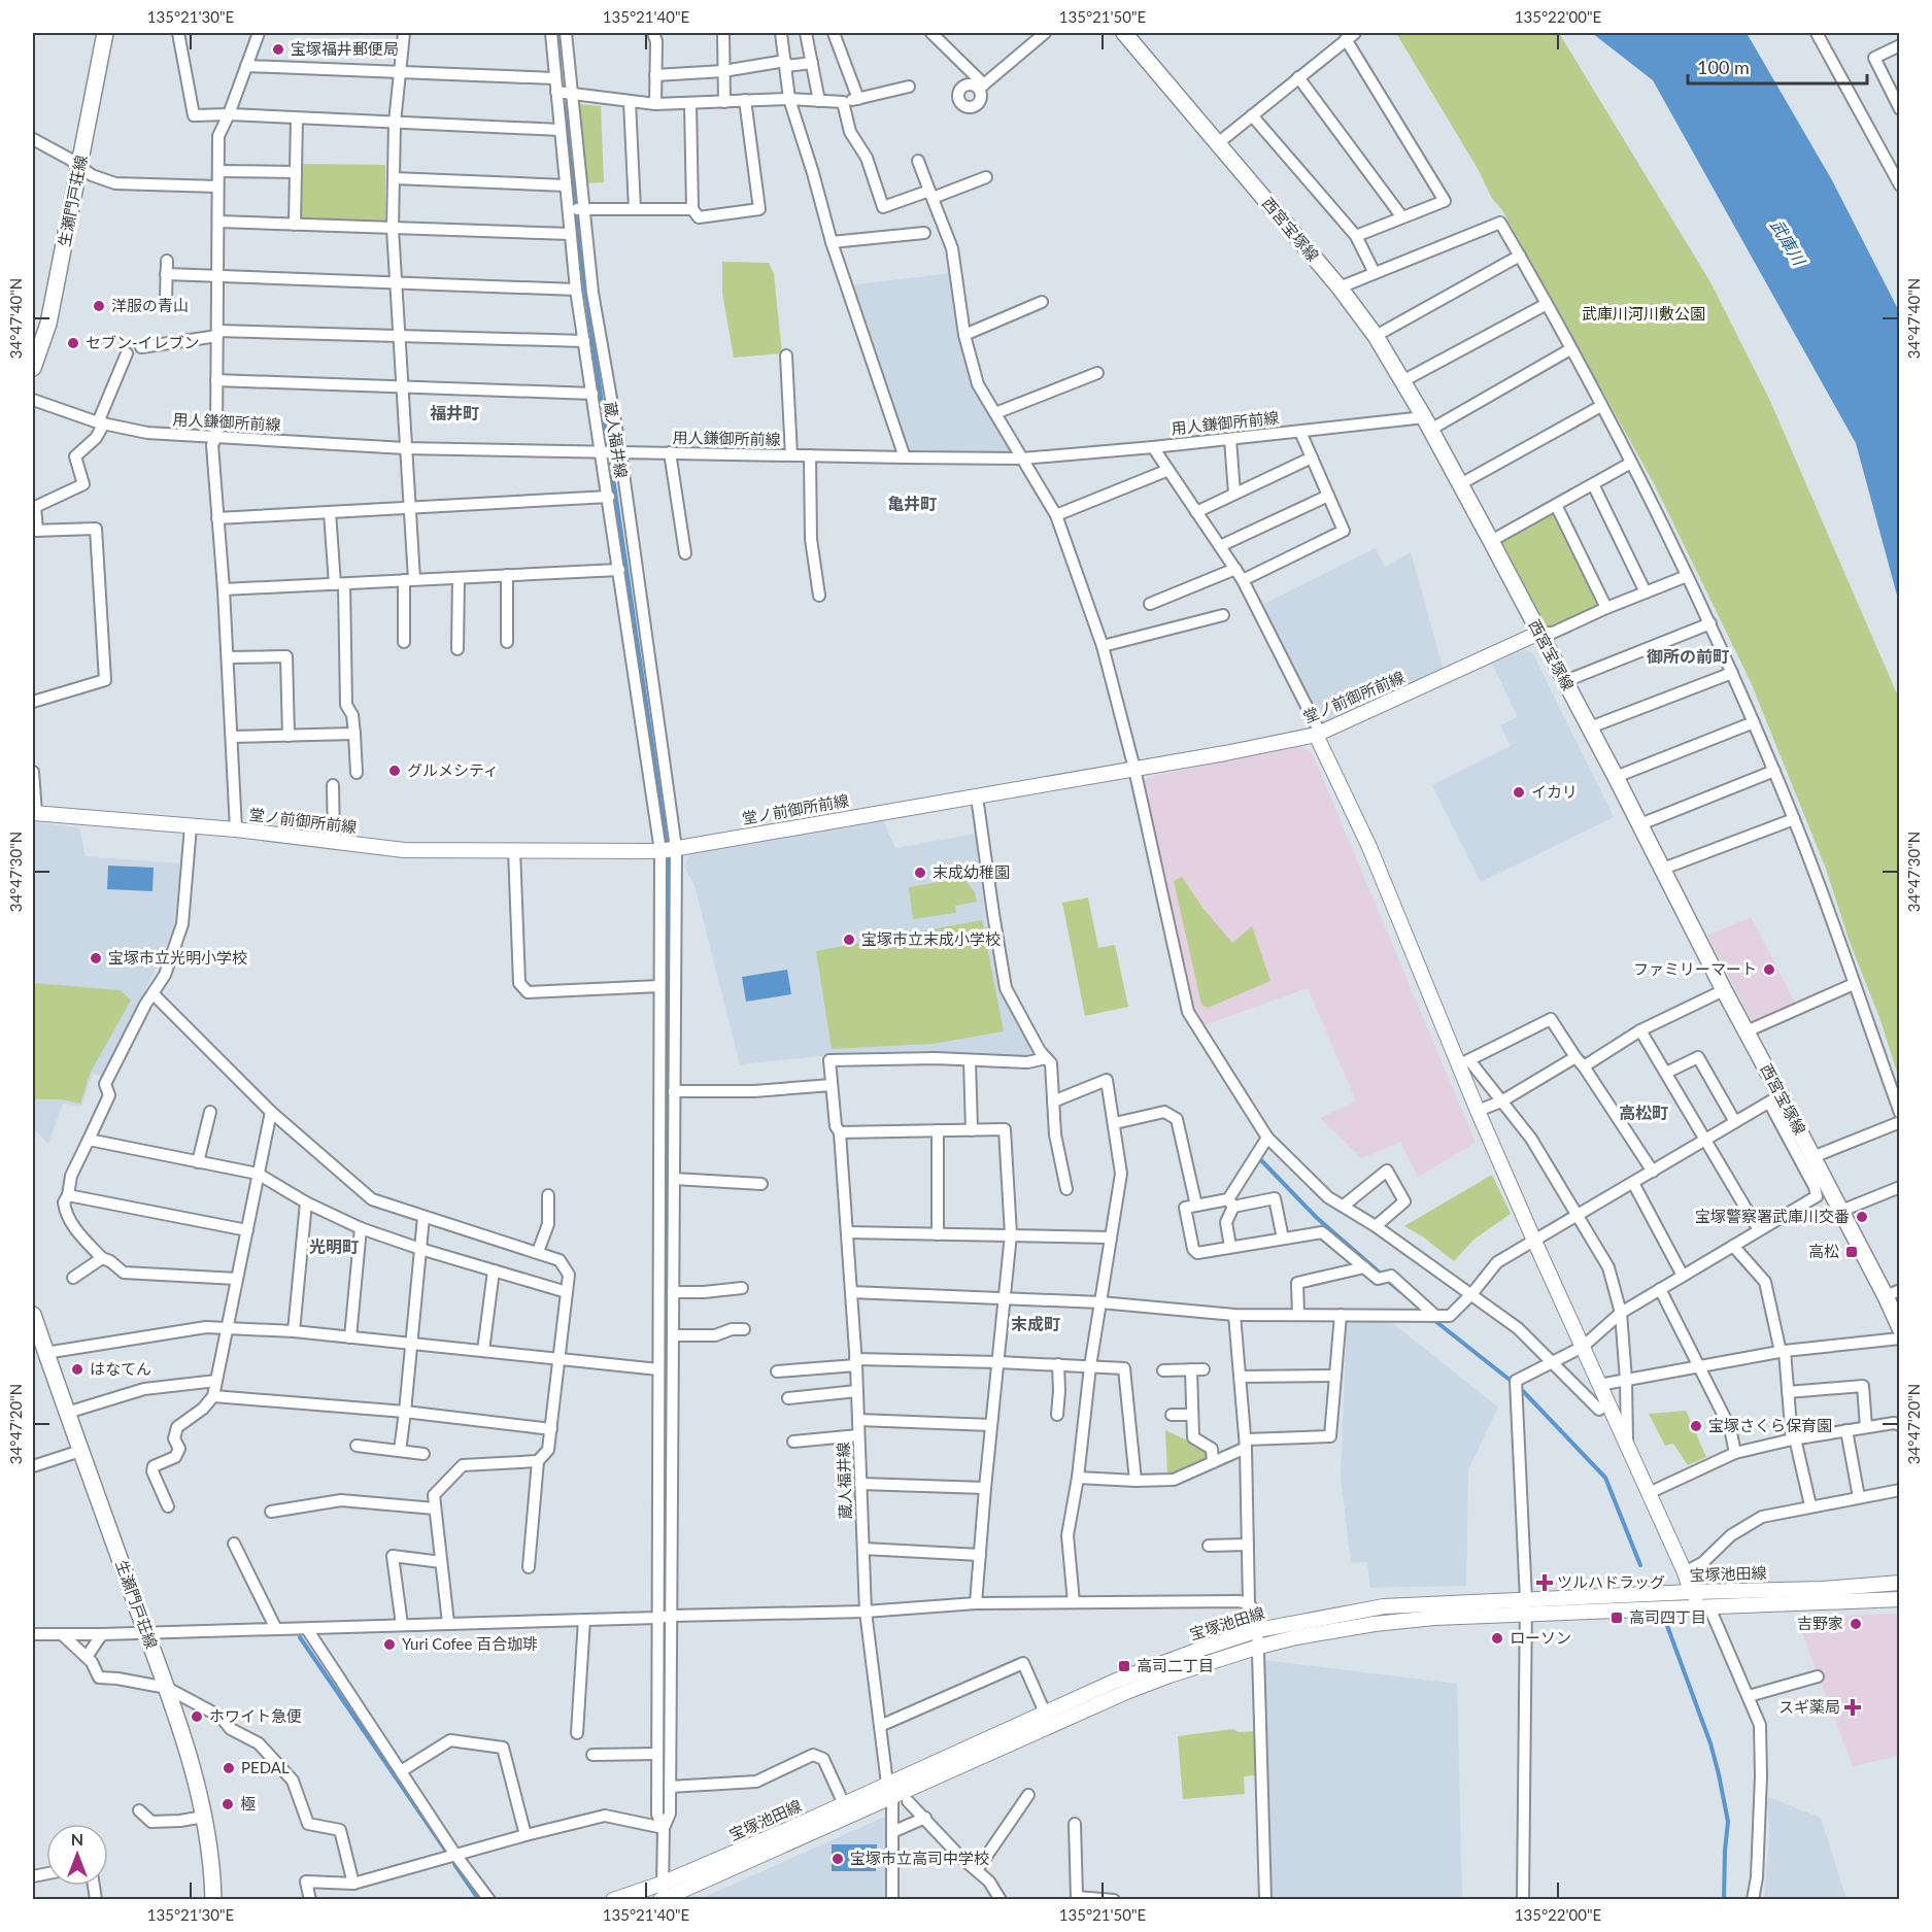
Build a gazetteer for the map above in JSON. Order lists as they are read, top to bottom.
{
  "streets": {
    "main road": ["生瀬門戸荘線", "西宮宝塚線"],
    "street": [
      "用人鎌御所前線",
      "蔵人福井線",
      "堂ノ前御所前線",
      "宝塚池田線"
    ]
  },
  "crossings": [
    ["西宮宝塚線", "用人鎌御所前線"],
    ["西宮宝塚線", "堂ノ前御所前線"],
    ["用人鎌御所前線", "蔵人福井線"],
    ["蔵人福井線", "堂ノ前御所前線"],
    ["蔵人福井線", "宝塚池田線"]
  ],
  "districts": [
    "福井町",
    "亀井町",
    "御所の前町",
    "高松町",
    "光明町",
    "末成町"
  ],
  "water": ["武庫川"],
  "parks": ["武庫川河川敷公園"],
  "places": {
    "other": [
      "宝塚福井郵便局",
      "洋服の青山",
      "セブン-イレブン",
      "グルメシティ",
      "イカリ",
      "末成幼稚園",
      "宝塚市立末成小学校",
      "宝塚市立光明小学校",
      "ファミリーマート",
      "宝塚警察署武庫川交番",
      "はなてん",
      "宝塚さくら保育園",
      "吉野家",
      "ローソン",
      "Yuri Cofee 百合珈琲",
      "ホワイト急便",
      "PEDAL",
      "極",
      "宝塚市立高司中学校"
    ],
    "transit": ["高松", "高司四丁目", "高司二丁目"],
    "health": ["ツルハドラッグ", "スギ薬局"]
  },
  "scale_bar": "100 m",
  "north": "top",
  "coordinates": [
    "135°21'30\"E",
    "135°21'40\"E",
    "135°21'50\"E",
    "135°22'00\"E",
    "34°47'40\"N",
    "34°47'30\"N",
    "34°47'20\"N"
  ]
}
